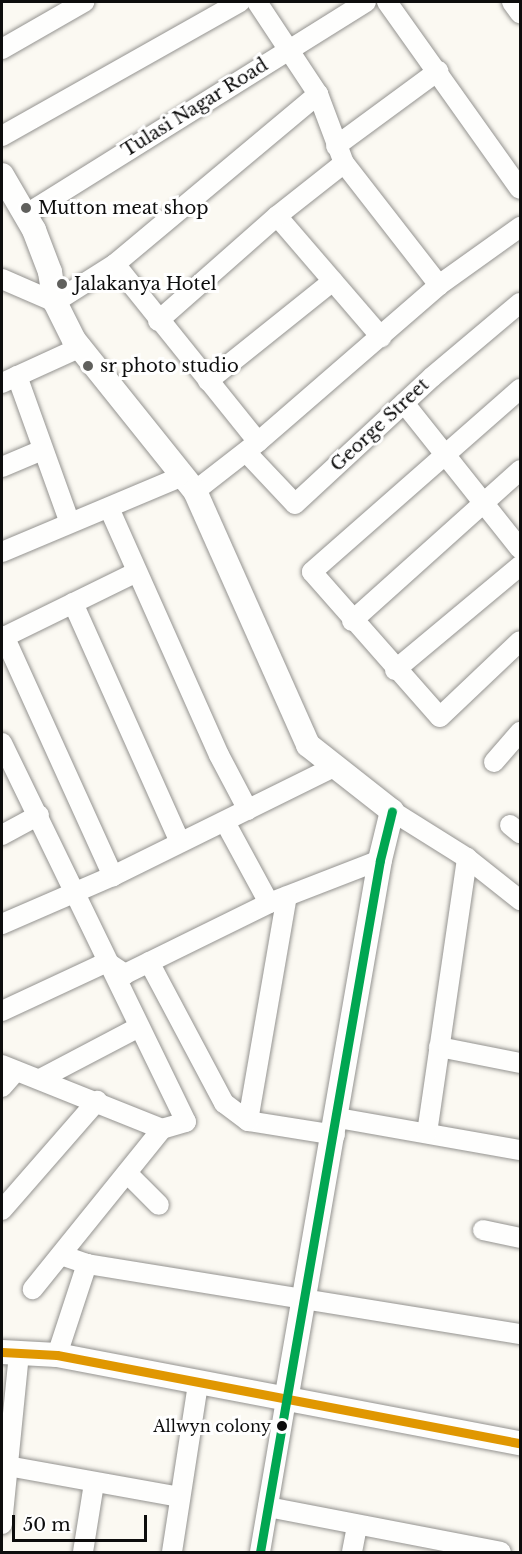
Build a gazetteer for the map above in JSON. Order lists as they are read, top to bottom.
{
  "streets": {
    "street": ["Tulasi Nagar Road", "George Street"]
  },
  "places": [
    "Mutton meat shop",
    "Jalakanya Hotel",
    "sr photo studio",
    "Allwyn colony"
  ],
  "scale_bar": "50 m"
}
